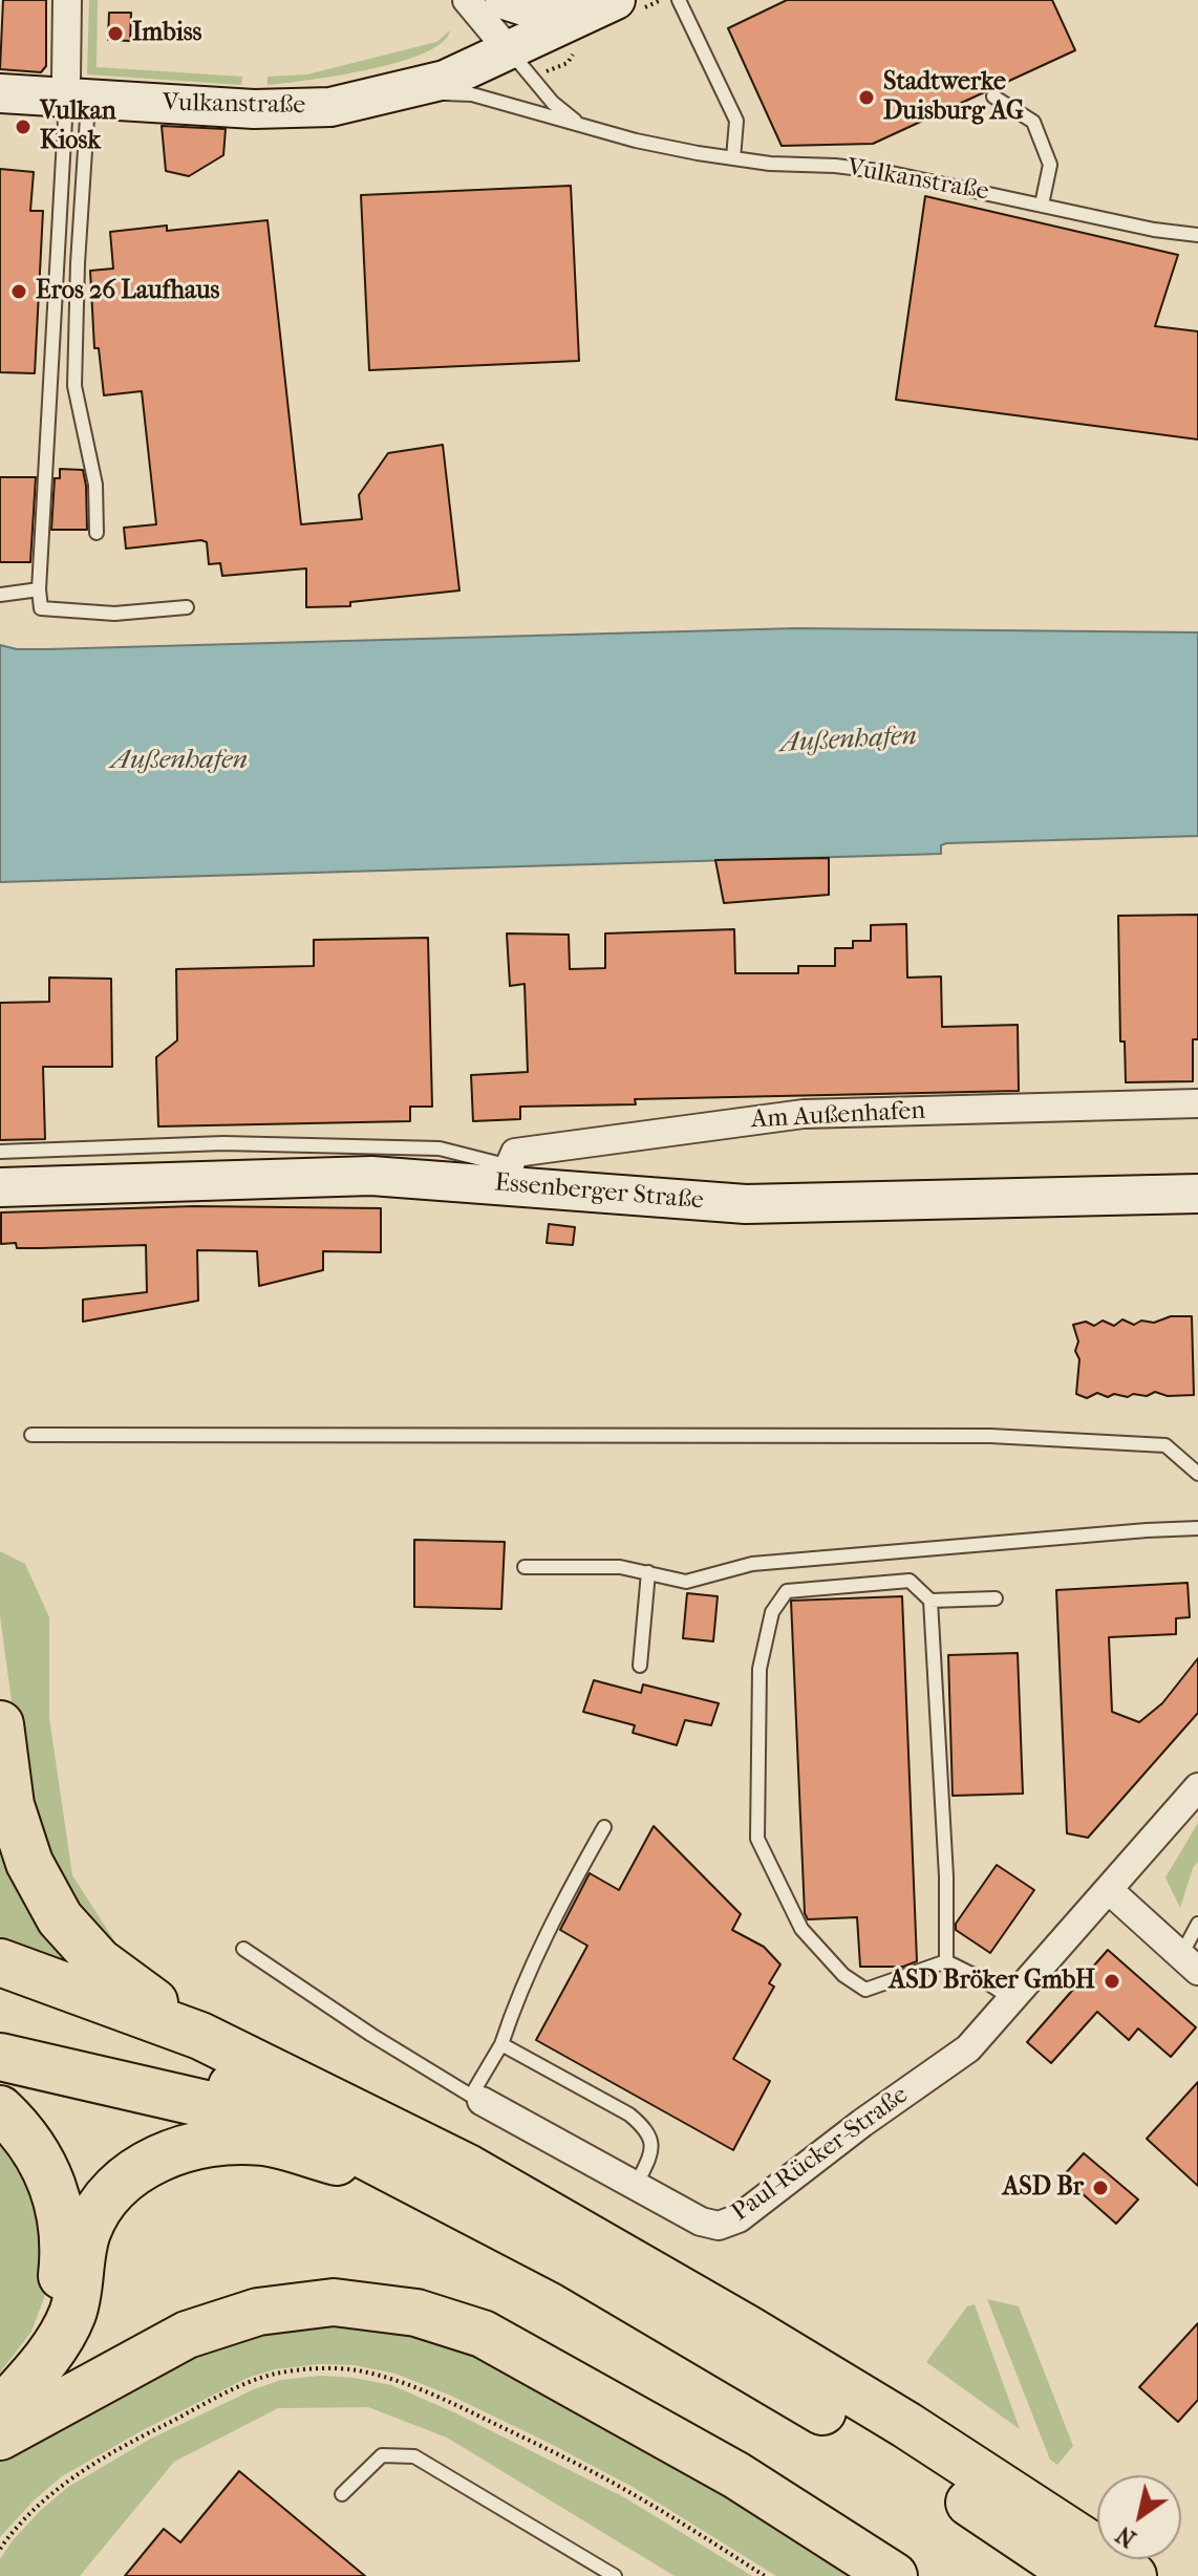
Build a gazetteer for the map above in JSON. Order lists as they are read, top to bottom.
{
  "streets": {
    "street": [
      "Vulkanstraße",
      "Am Außenhafen",
      "Essenberger Straße",
      "Paul-Rücker-Straße"
    ]
  },
  "crossings": [
    ["Am Außenhafen", "Essenberger Straße"]
  ],
  "water": ["Außenhafen"],
  "places": [
    "Imbiss",
    "Stadtwerke Duisburg AG",
    "Vulkan Kiosk",
    "Eros 26 Laufhaus",
    "ASD Bröker GmbH",
    "ASD Br"
  ],
  "north": "bottom left"
}
